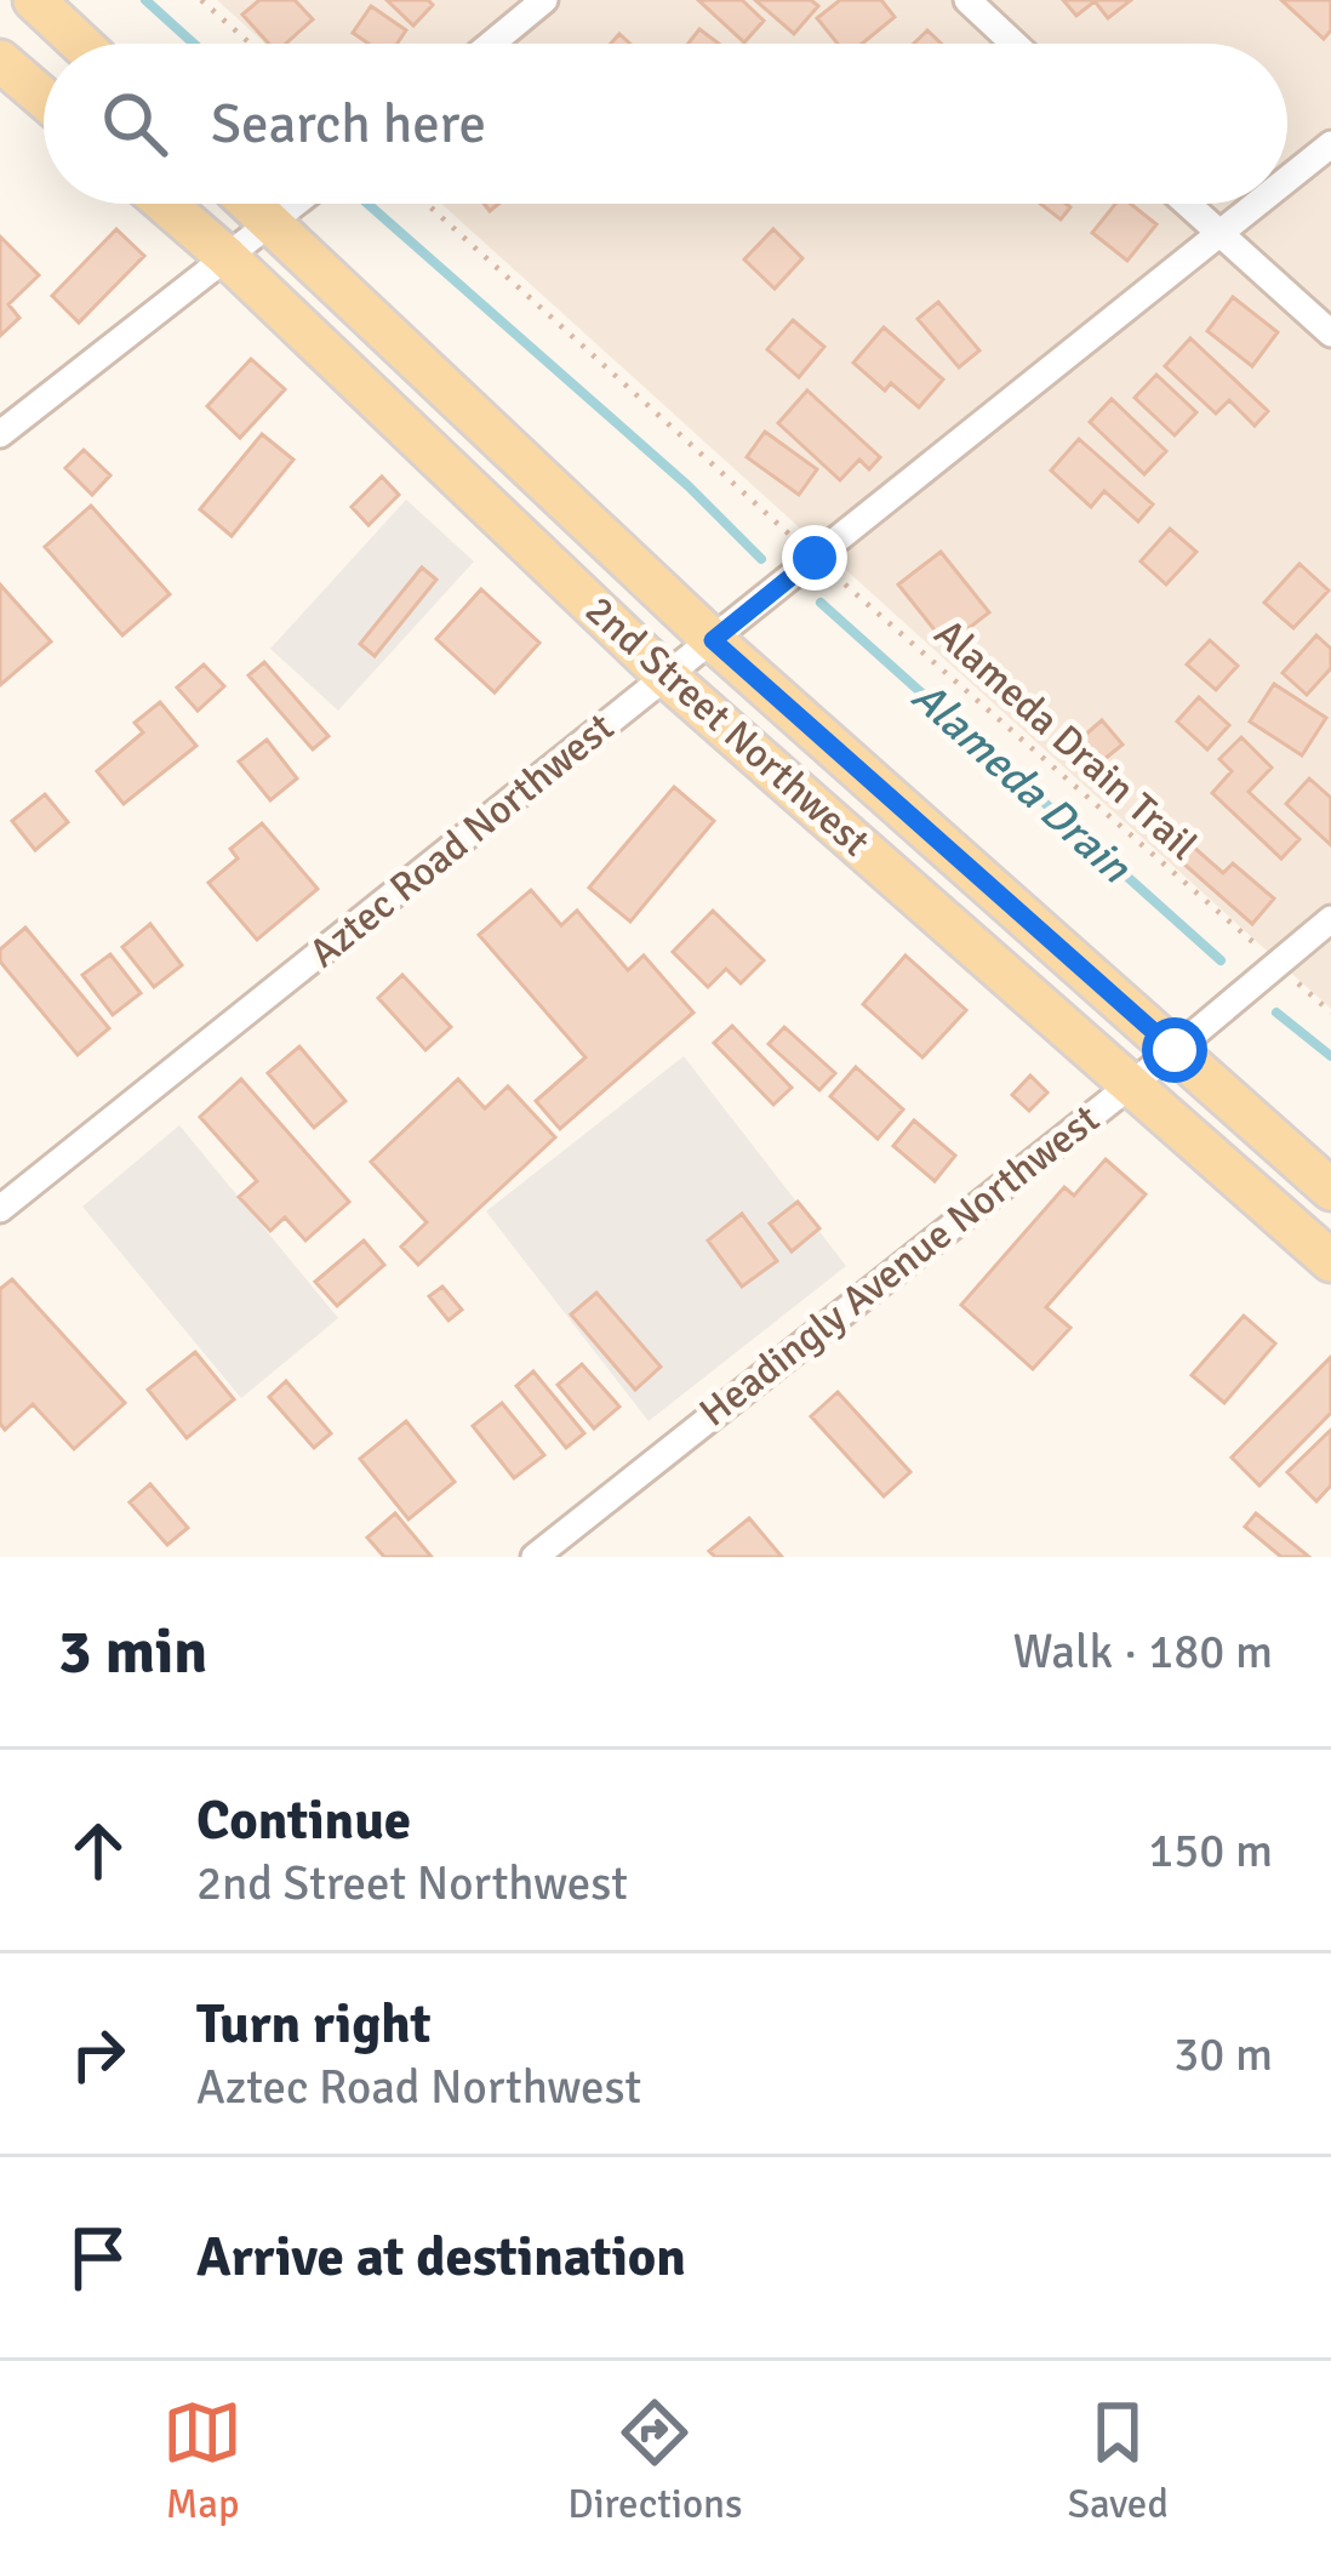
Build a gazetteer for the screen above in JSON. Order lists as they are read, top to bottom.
{
  "streets": {
    "main road": ["2nd Street Northwest"],
    "street": ["Aztec Road Northwest", "Headingly Avenue Northwest"],
    "path": ["Alameda Drain Trail"]
  },
  "crossings": [
    ["2nd Street Northwest", "Aztec Road Northwest"],
    ["2nd Street Northwest", "Headingly Avenue Northwest"]
  ],
  "water": ["Alameda Drain"],
  "page": {
    "search": "Search here",
    "heading": ["3 min", "Walk · 180 m"],
    "list": [
      ["Continue", "2nd Street Northwest", "150 m"],
      ["Turn right", "Aztec Road Northwest", "30 m"],
      "Arrive at destination"
    ],
    "nav": ["Map", "Directions", "Saved"]
  }
}
